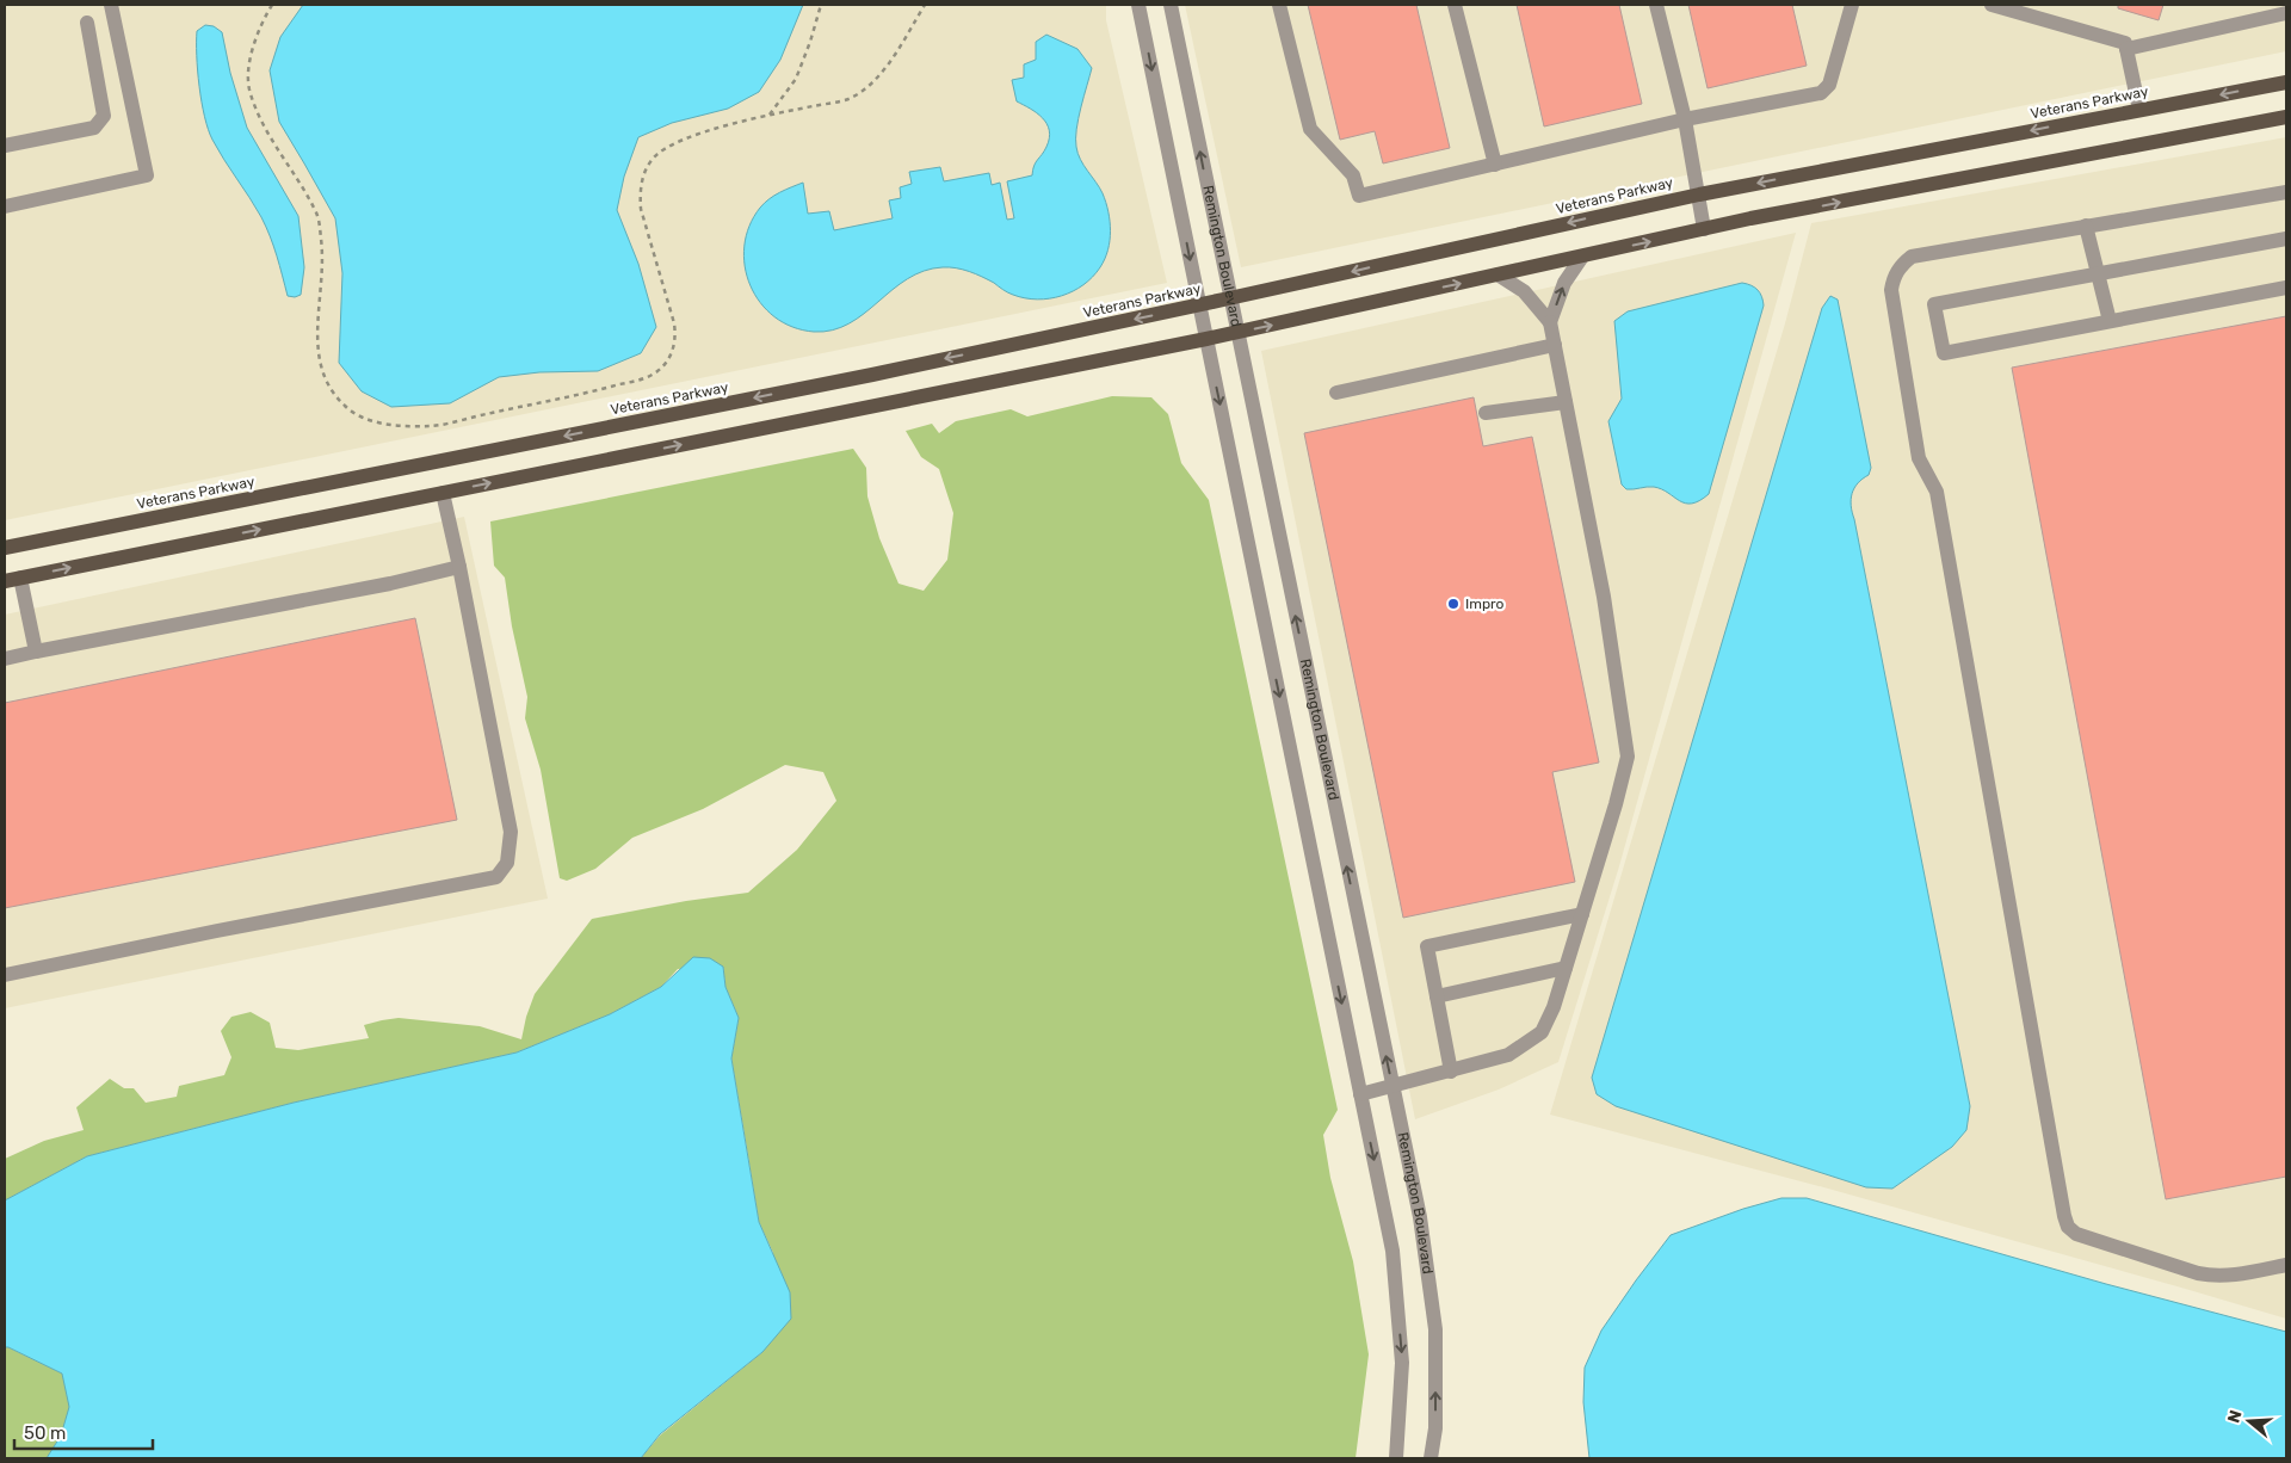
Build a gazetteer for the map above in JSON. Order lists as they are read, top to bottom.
{
  "streets": {
    "main road": ["Veterans Parkway"],
    "street": ["Remington Boulevard"]
  },
  "crossings": [
    ["Veterans Parkway", "Remington Boulevard"]
  ],
  "places": ["Impro"],
  "scale_bar": "50 m",
  "north": "left"
}
